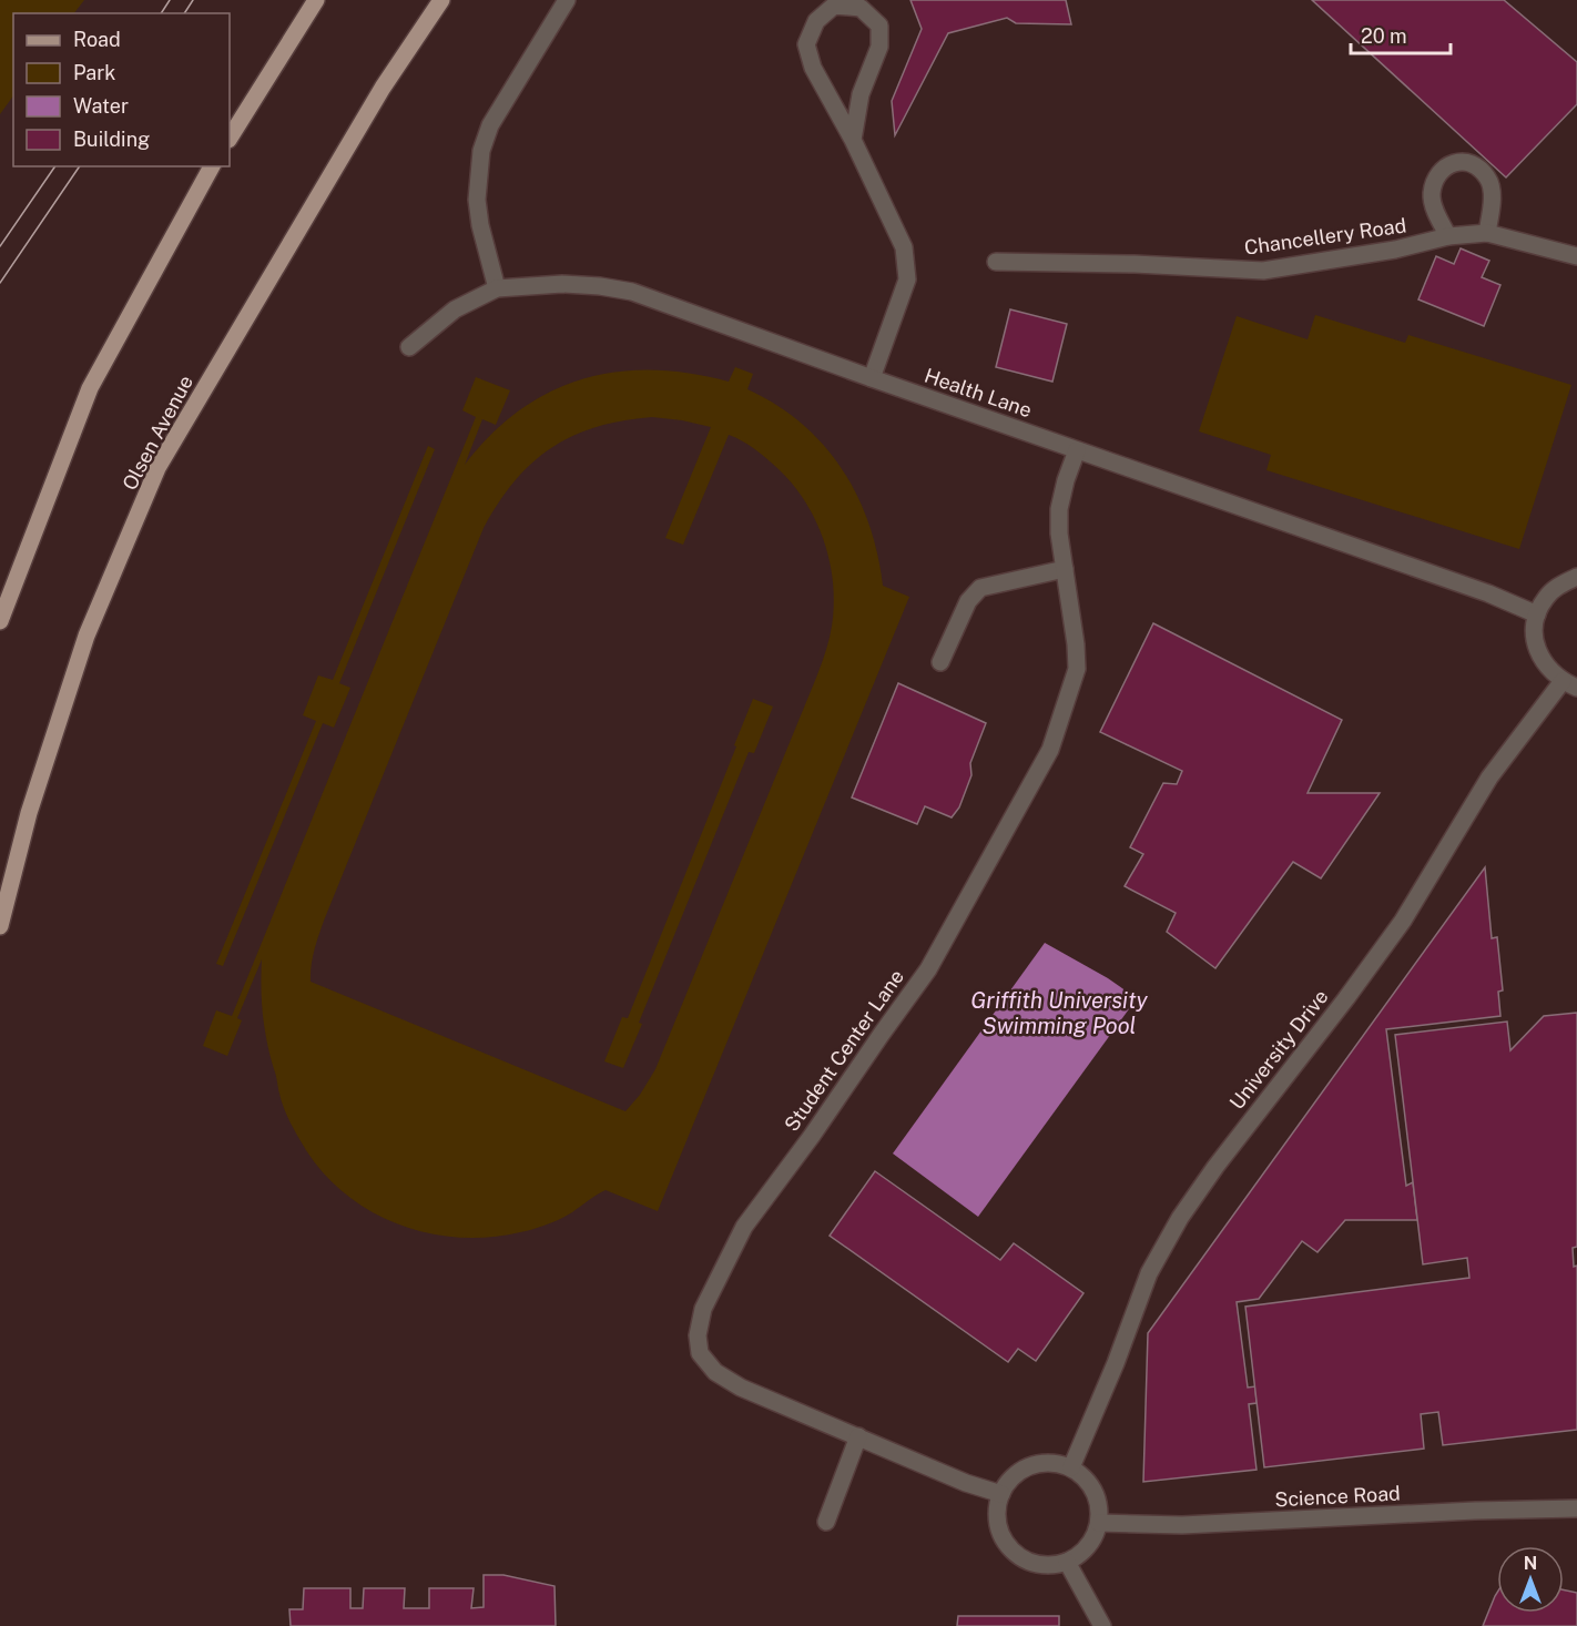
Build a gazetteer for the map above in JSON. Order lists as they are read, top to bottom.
{
  "streets": {
    "main road": ["Olsen Avenue"],
    "street": [
      "Chancellery Road",
      "Health Lane",
      "University Drive",
      "Student Center Lane",
      "Science Road"
    ]
  },
  "crossings": [
    ["Health Lane", "Student Center Lane"],
    ["University Drive", "Student Center Lane"],
    ["University Drive", "Science Road"],
    ["Student Center Lane", "Science Road"]
  ],
  "water": ["Griffith University Swimming Pool"],
  "legend": [
    "Road",
    "Park",
    "Water",
    "Building"
  ],
  "scale_bar": "20 m",
  "north": "top"
}
